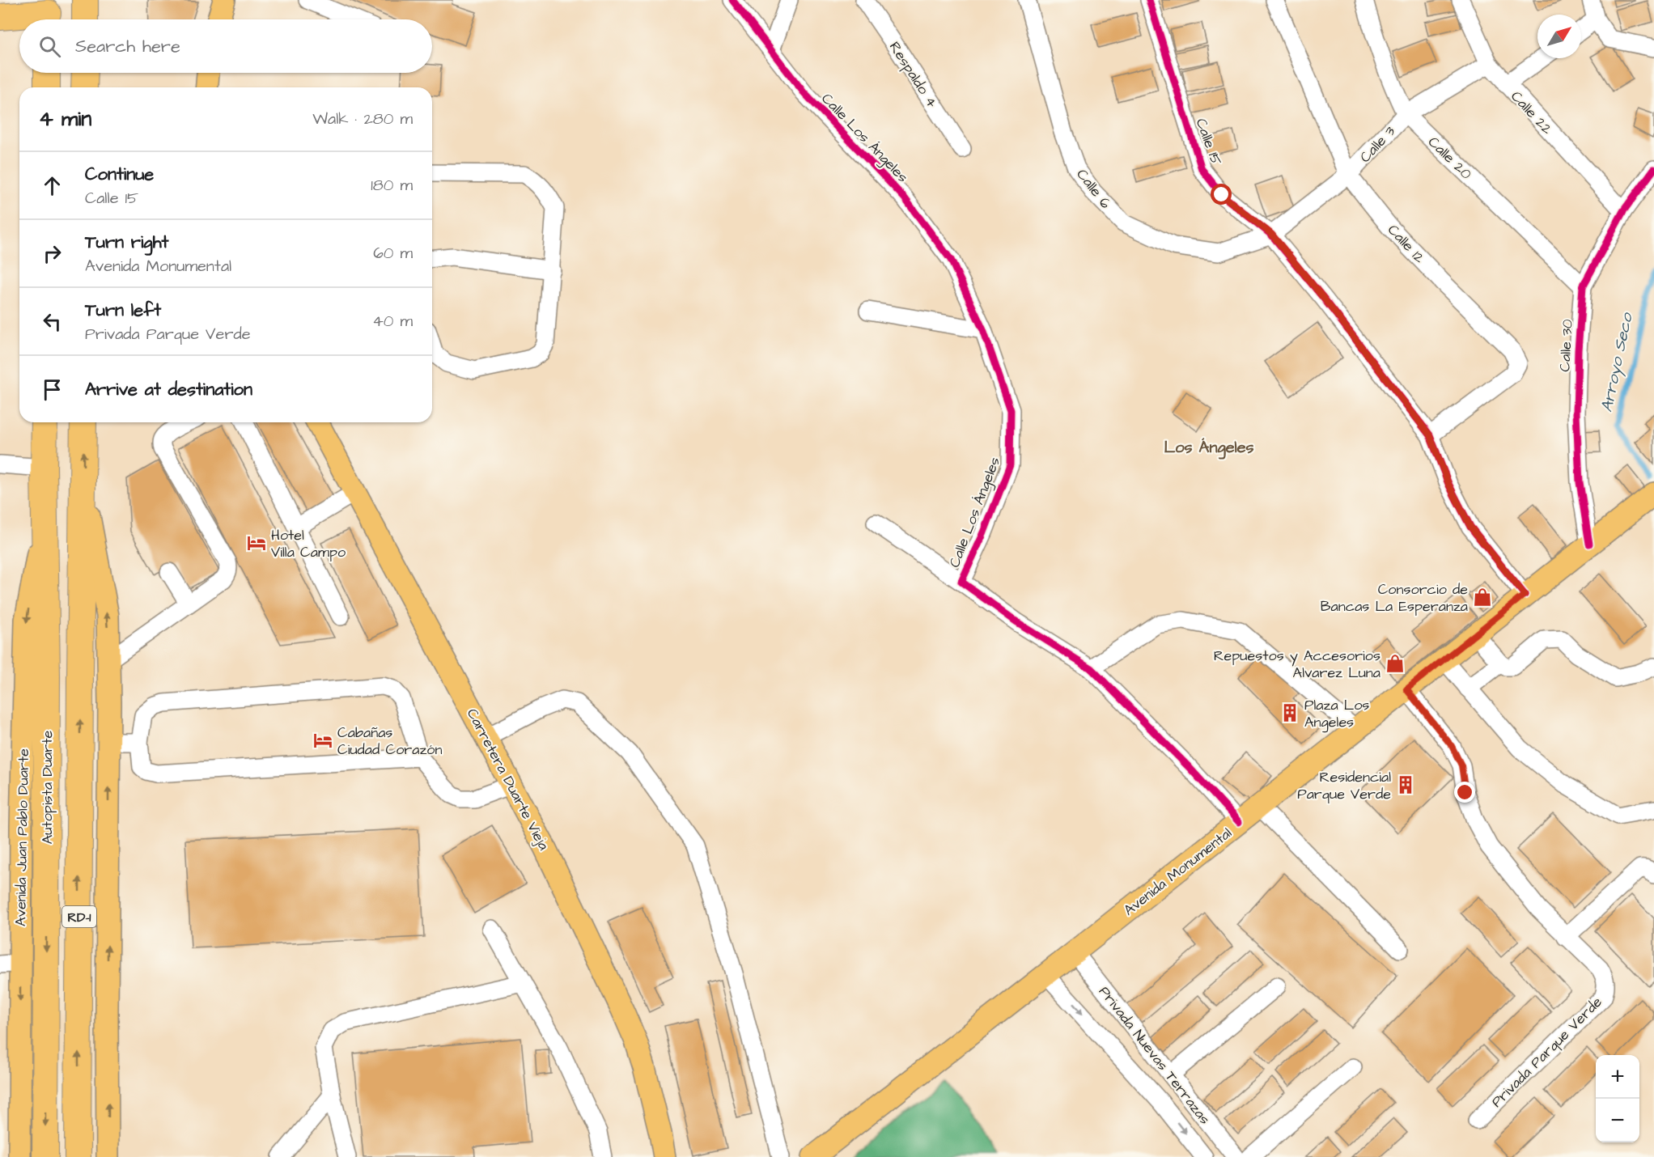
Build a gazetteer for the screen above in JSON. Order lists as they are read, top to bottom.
{
  "streets": {
    "highway": ["Autopista Duarte", "RD-1"],
    "main road": ["Carretera Duarte Vieja", "Avenida Juan Pablo Duarte", "Avenida Monumental"],
    "street": [
      "Respaldo 4",
      "Calle 22",
      "Calle Los Ángeles",
      "Calle 15",
      "Calle 3",
      "Calle 20",
      "Calle 6",
      "Calle 12",
      "Calle 30",
      "Privada Parque Verde",
      "Privada Nuevas Terrazas"
    ]
  },
  "crossings": [
    ["Calle 22", "Calle 3"],
    ["Calle 22", "Calle 30"],
    ["Calle Los Ángeles", "Avenida Monumental"],
    ["Calle 15", "Calle 3"],
    ["Calle 15", "Calle 6"],
    ["Calle 15", "Calle 12"],
    ["Calle 15", "Avenida Monumental"],
    ["Calle 3", "Calle 20"],
    ["Calle 3", "Calle 6"],
    ["Calle 3", "Calle 12"],
    ["Calle 20", "Calle 30"],
    ["Calle 30", "Avenida Monumental"],
    ["Autopista Duarte", "Avenida Juan Pablo Duarte"],
    ["Avenida Monumental", "Privada Parque Verde"],
    ["Avenida Monumental", "Privada Nuevas Terrazas"]
  ],
  "districts": ["Los Ángeles"],
  "water": ["Arroyo Seco"],
  "places": {
    "hotel": ["Hotel Villa Campo", "Cabañas Ciudad Corazón"],
    "shop": ["Consorcio de Bancas La Esperanza", "Repuestos y Accesorios Alvarez Luna"],
    "building": ["Plaza Los Angeles", "Residencial Parque Verde"]
  },
  "north": "top right",
  "page": {
    "search": "Search here",
    "heading": ["4 min", "Walk · 280 m"],
    "list": [
      ["Continue", "Calle 15", "180 m"],
      ["Turn right", "Avenida Monumental", "60 m"],
      ["Turn left", "Privada Parque Verde", "40 m"],
      "Arrive at destination"
    ],
    "map_buttons": ["+", "−"]
  }
}
